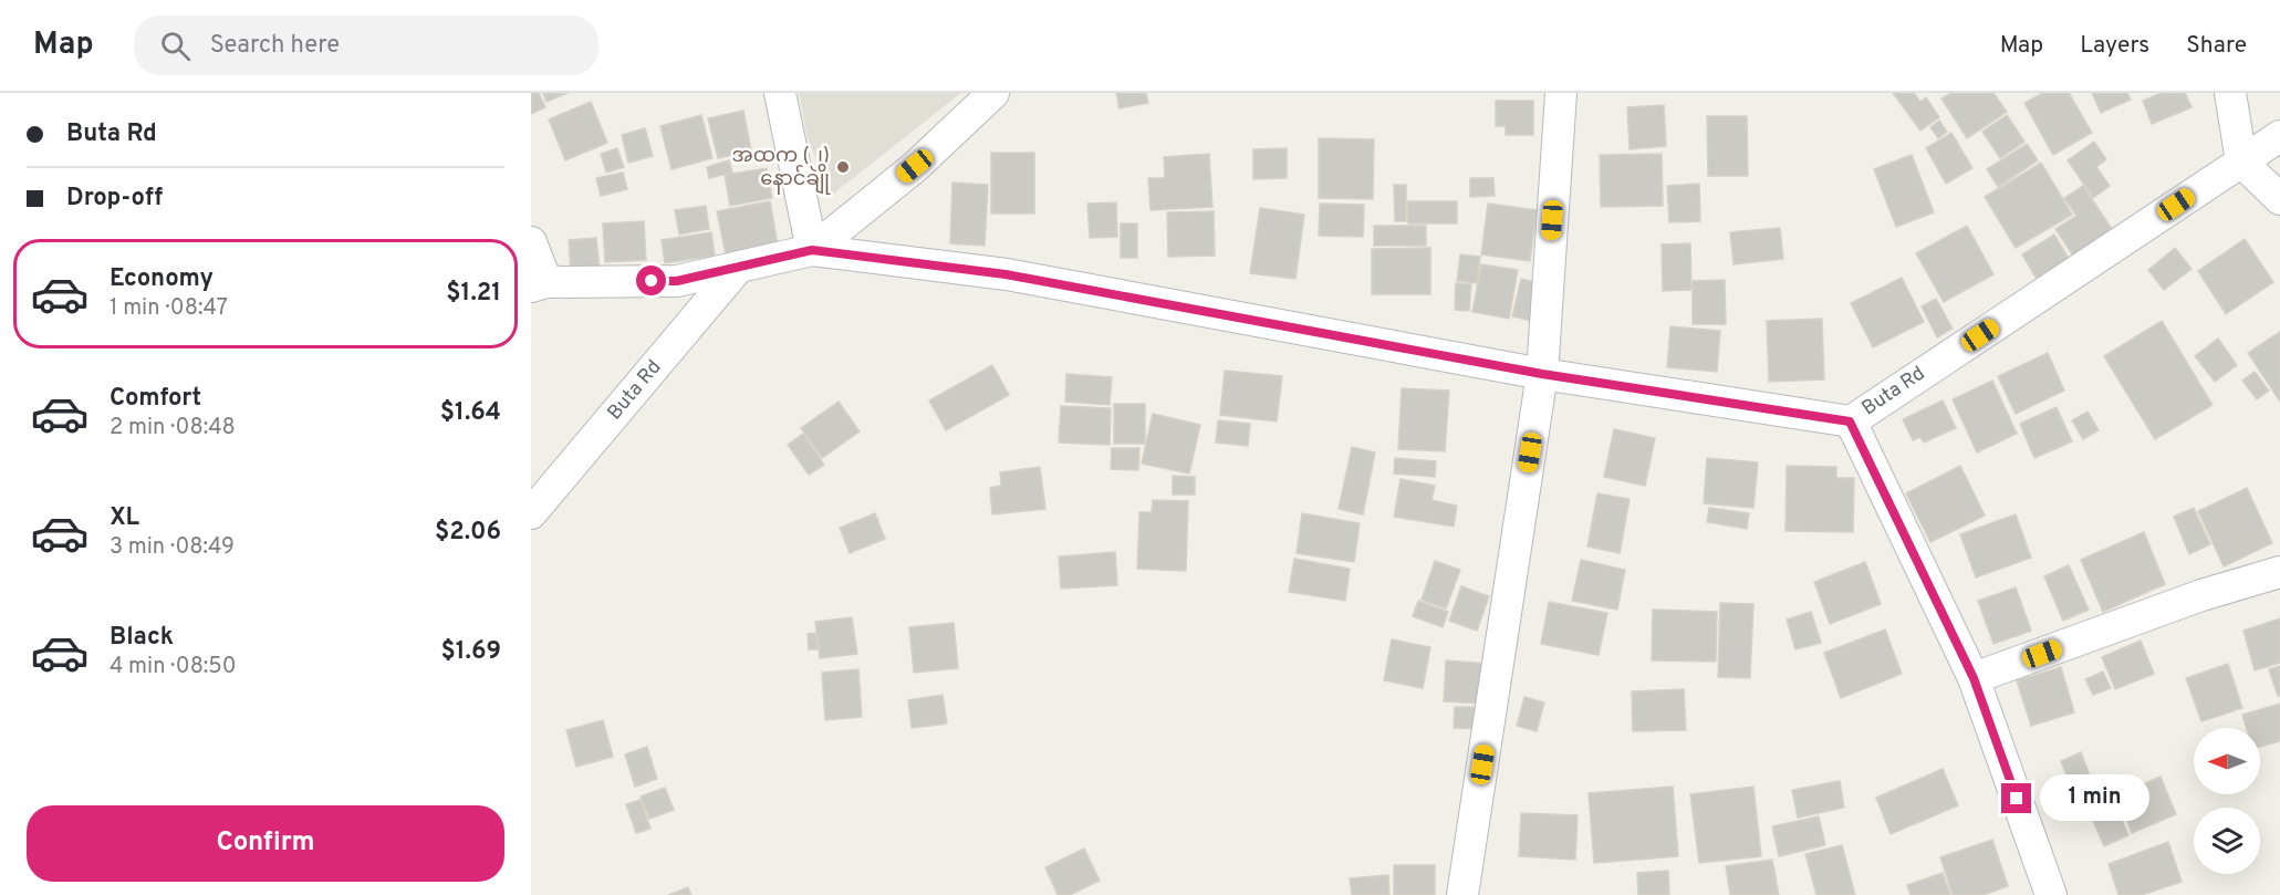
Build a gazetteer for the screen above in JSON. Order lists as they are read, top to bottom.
{
  "streets": {
    "street": ["Buta Rd"]
  },
  "places": ["အထက (၂) နောင်ချို"],
  "north": "left",
  "page": {
    "header": "Map",
    "search": "Search here",
    "nav": ["Map", "Layers", "Share"],
    "banner": ["Buta Rd", "Drop-off"],
    "list": [
      {
        "name": "Economy",
        "note": "1 min · 08:47",
        "value": "$1.21"
      },
      {
        "name": "Comfort",
        "note": "2 min · 08:48",
        "value": "$1.64"
      },
      {
        "name": "XL",
        "note": "3 min · 08:49",
        "value": "$2.06"
      },
      {
        "name": "Black",
        "note": "4 min · 08:50",
        "value": "$1.69"
      }
    ],
    "bubble": "1 min",
    "buttons": "Confirm"
  }
}
